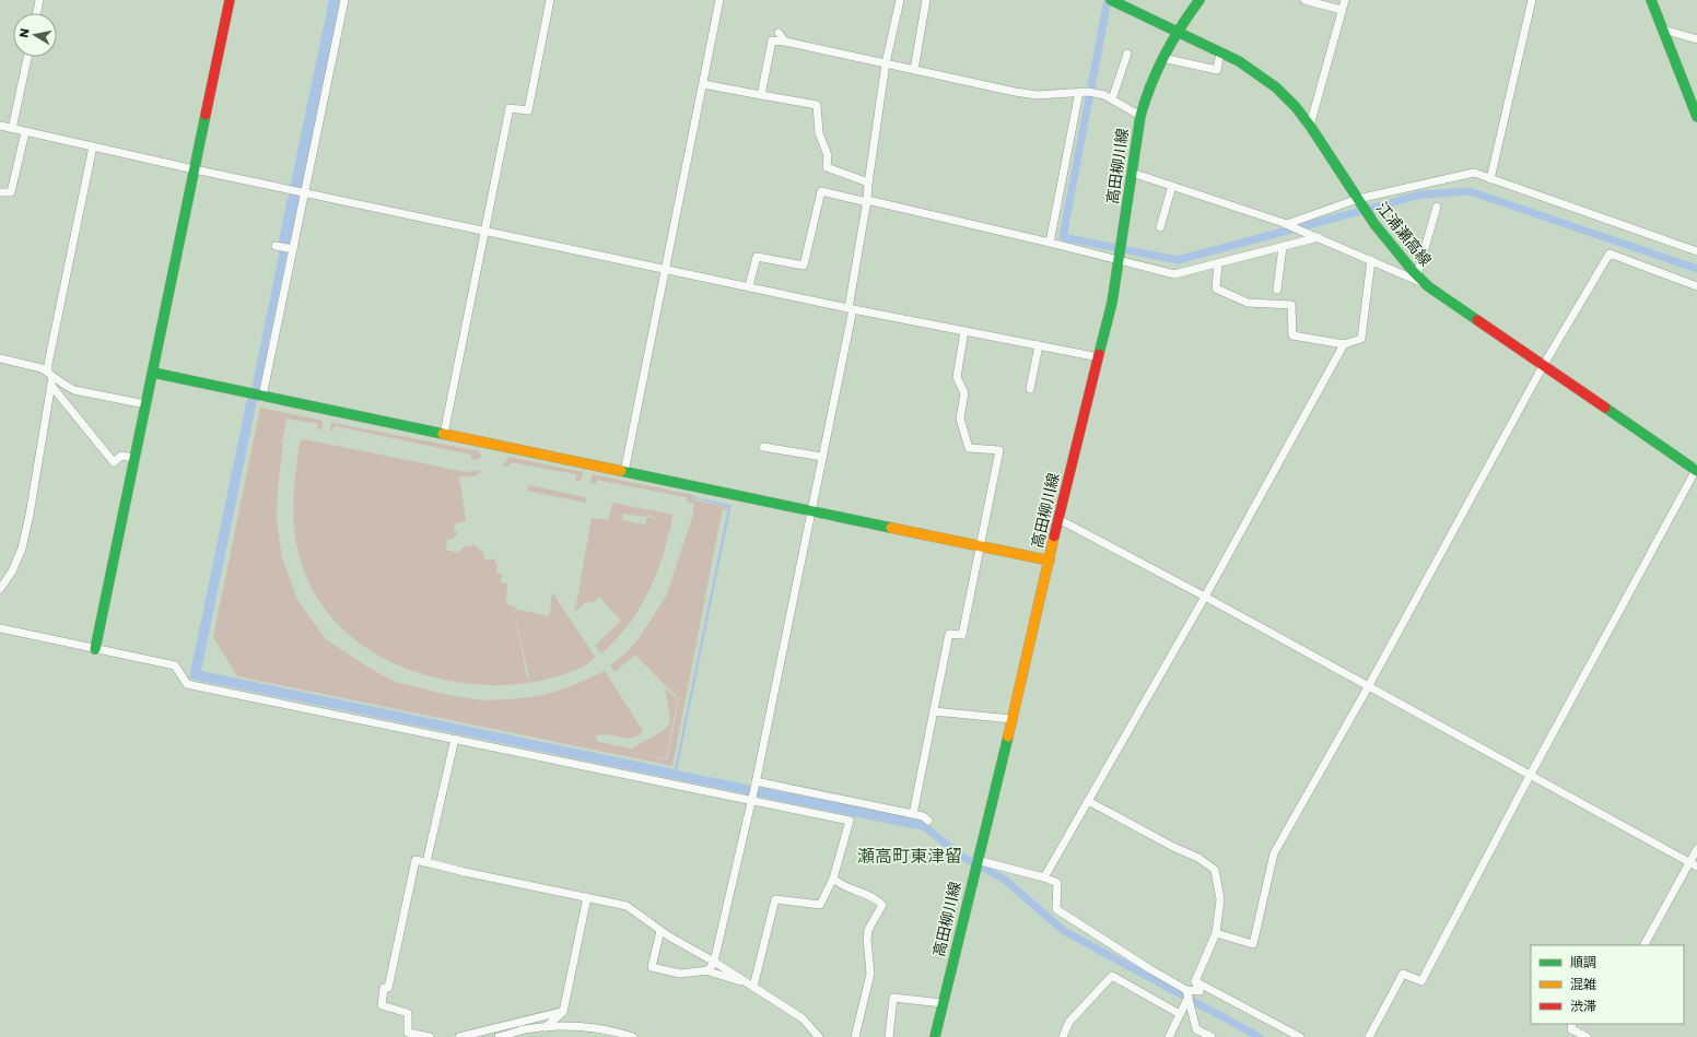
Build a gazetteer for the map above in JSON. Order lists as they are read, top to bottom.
{
  "streets": {
    "main road": ["高田柳川線", "江浦瀬高線"]
  },
  "crossings": [
    ["高田柳川線", "江浦瀬高線"]
  ],
  "districts": ["瀬高町東津留"],
  "legend": ["順調", "混雑", "渋滞"],
  "north": "left"
}
